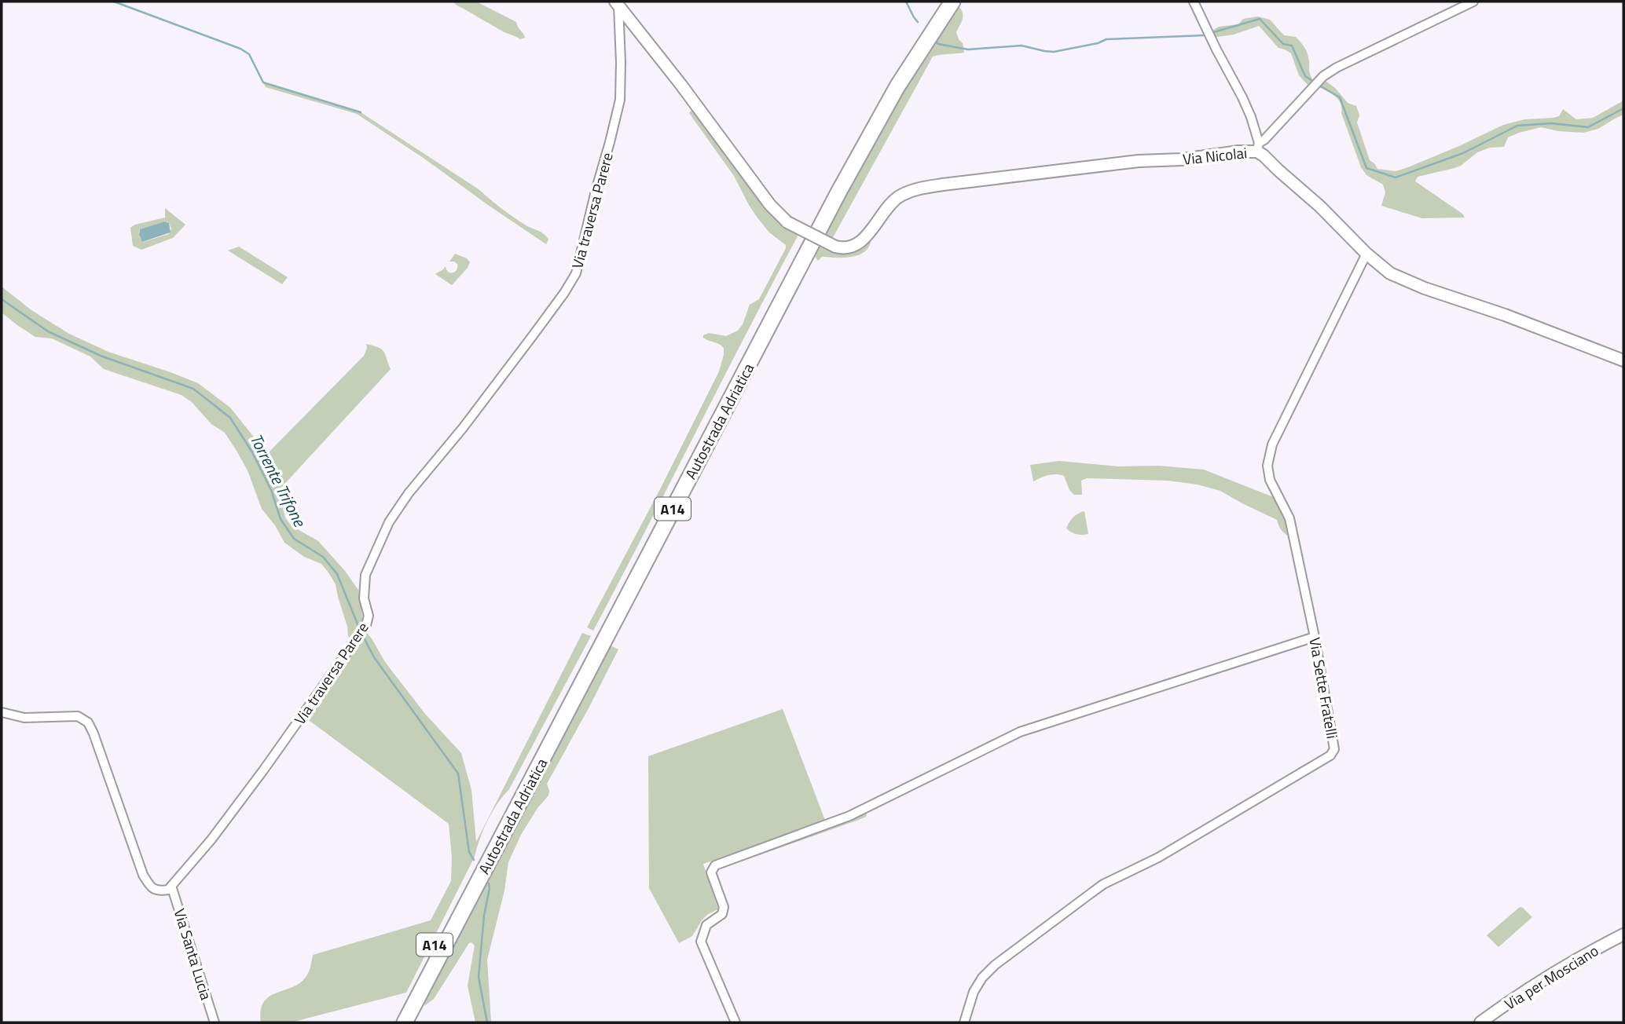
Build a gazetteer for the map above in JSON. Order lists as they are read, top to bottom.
{
  "streets": {
    "highway": ["Autostrada Adriatica", "A14"],
    "street": [
      "Via Nicolai",
      "Via traversa Parere",
      "Via Sette Fratelli",
      "Via Santa Lucia",
      "Via per Mosciano"
    ]
  },
  "crossings": [
    ["Via Nicolai", "Via traversa Parere"],
    ["Via Nicolai", "Via Sette Fratelli"],
    ["Via traversa Parere", "Via Santa Lucia"]
  ],
  "water": ["Torrente Trifone"]
}
